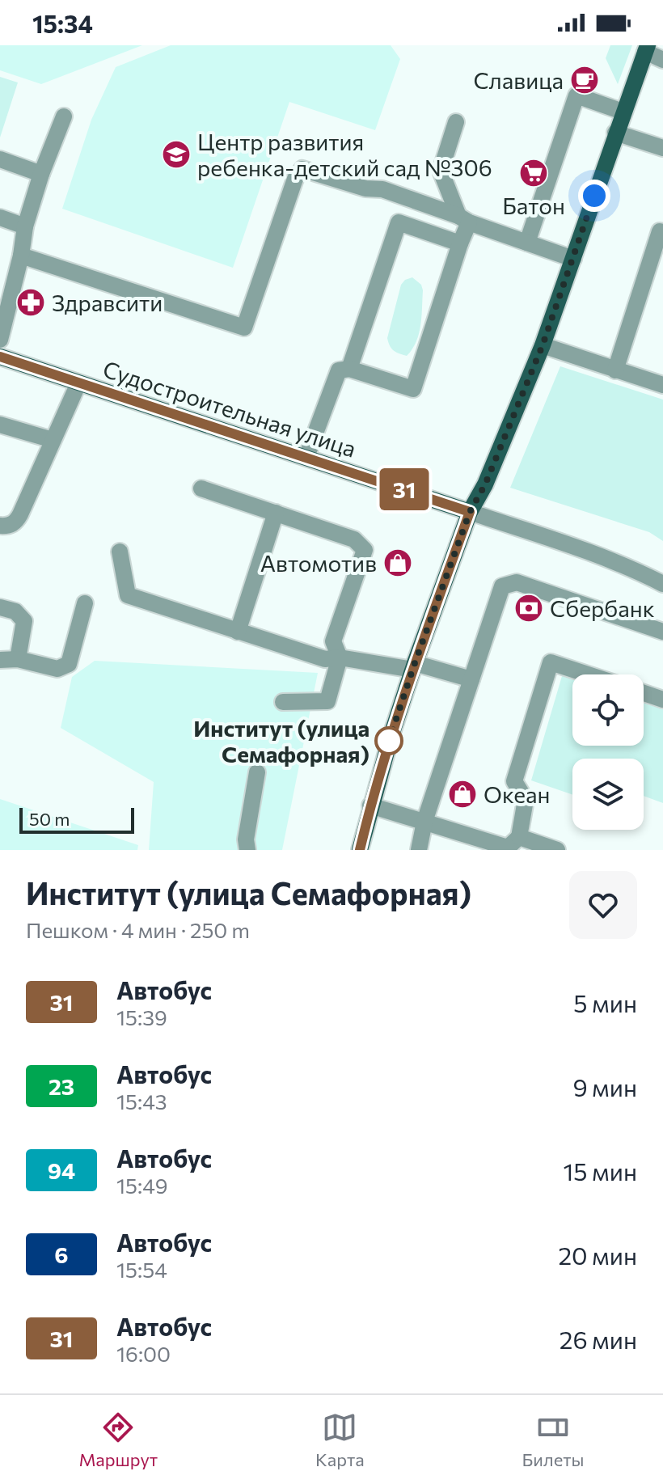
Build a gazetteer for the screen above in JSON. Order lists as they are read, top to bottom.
{
  "streets": {
    "main road": ["Судостроительная улица"]
  },
  "places": {
    "cafe": ["Славица"],
    "school or university": ["Центр развития ребенка-детский сад №306"],
    "supermarket": ["Батон"],
    "pharmacy": ["Здравсити"],
    "shop": ["Автомотив", "Океан"],
    "bank": ["Сбербанк"],
    "other": ["Институт (улица Семафорная)"]
  },
  "lines": ["bus line 31"],
  "scale_bar": "50 m",
  "page": {
    "status": "15:34",
    "on_map": "31",
    "scale": "50 m",
    "heading": ["Институт (улица Семафорная)", "Пешком · 4 мин · 250 m"],
    "list": [
      {
        "mark": "31",
        "name": "Автобус",
        "note": "15:39",
        "value": "5 мин"
      },
      {
        "mark": "23",
        "name": "Автобус",
        "note": "15:43",
        "value": "9 мин"
      },
      {
        "mark": "94",
        "name": "Автобус",
        "note": "15:49",
        "value": "15 мин"
      },
      {
        "mark": "6",
        "name": "Автобус",
        "note": "15:54",
        "value": "20 мин"
      },
      {
        "mark": "31",
        "name": "Автобус",
        "note": "16:00",
        "value": "26 мин"
      }
    ],
    "tabs": ["Маршрут", "Карта", "Билеты"]
  }
}
